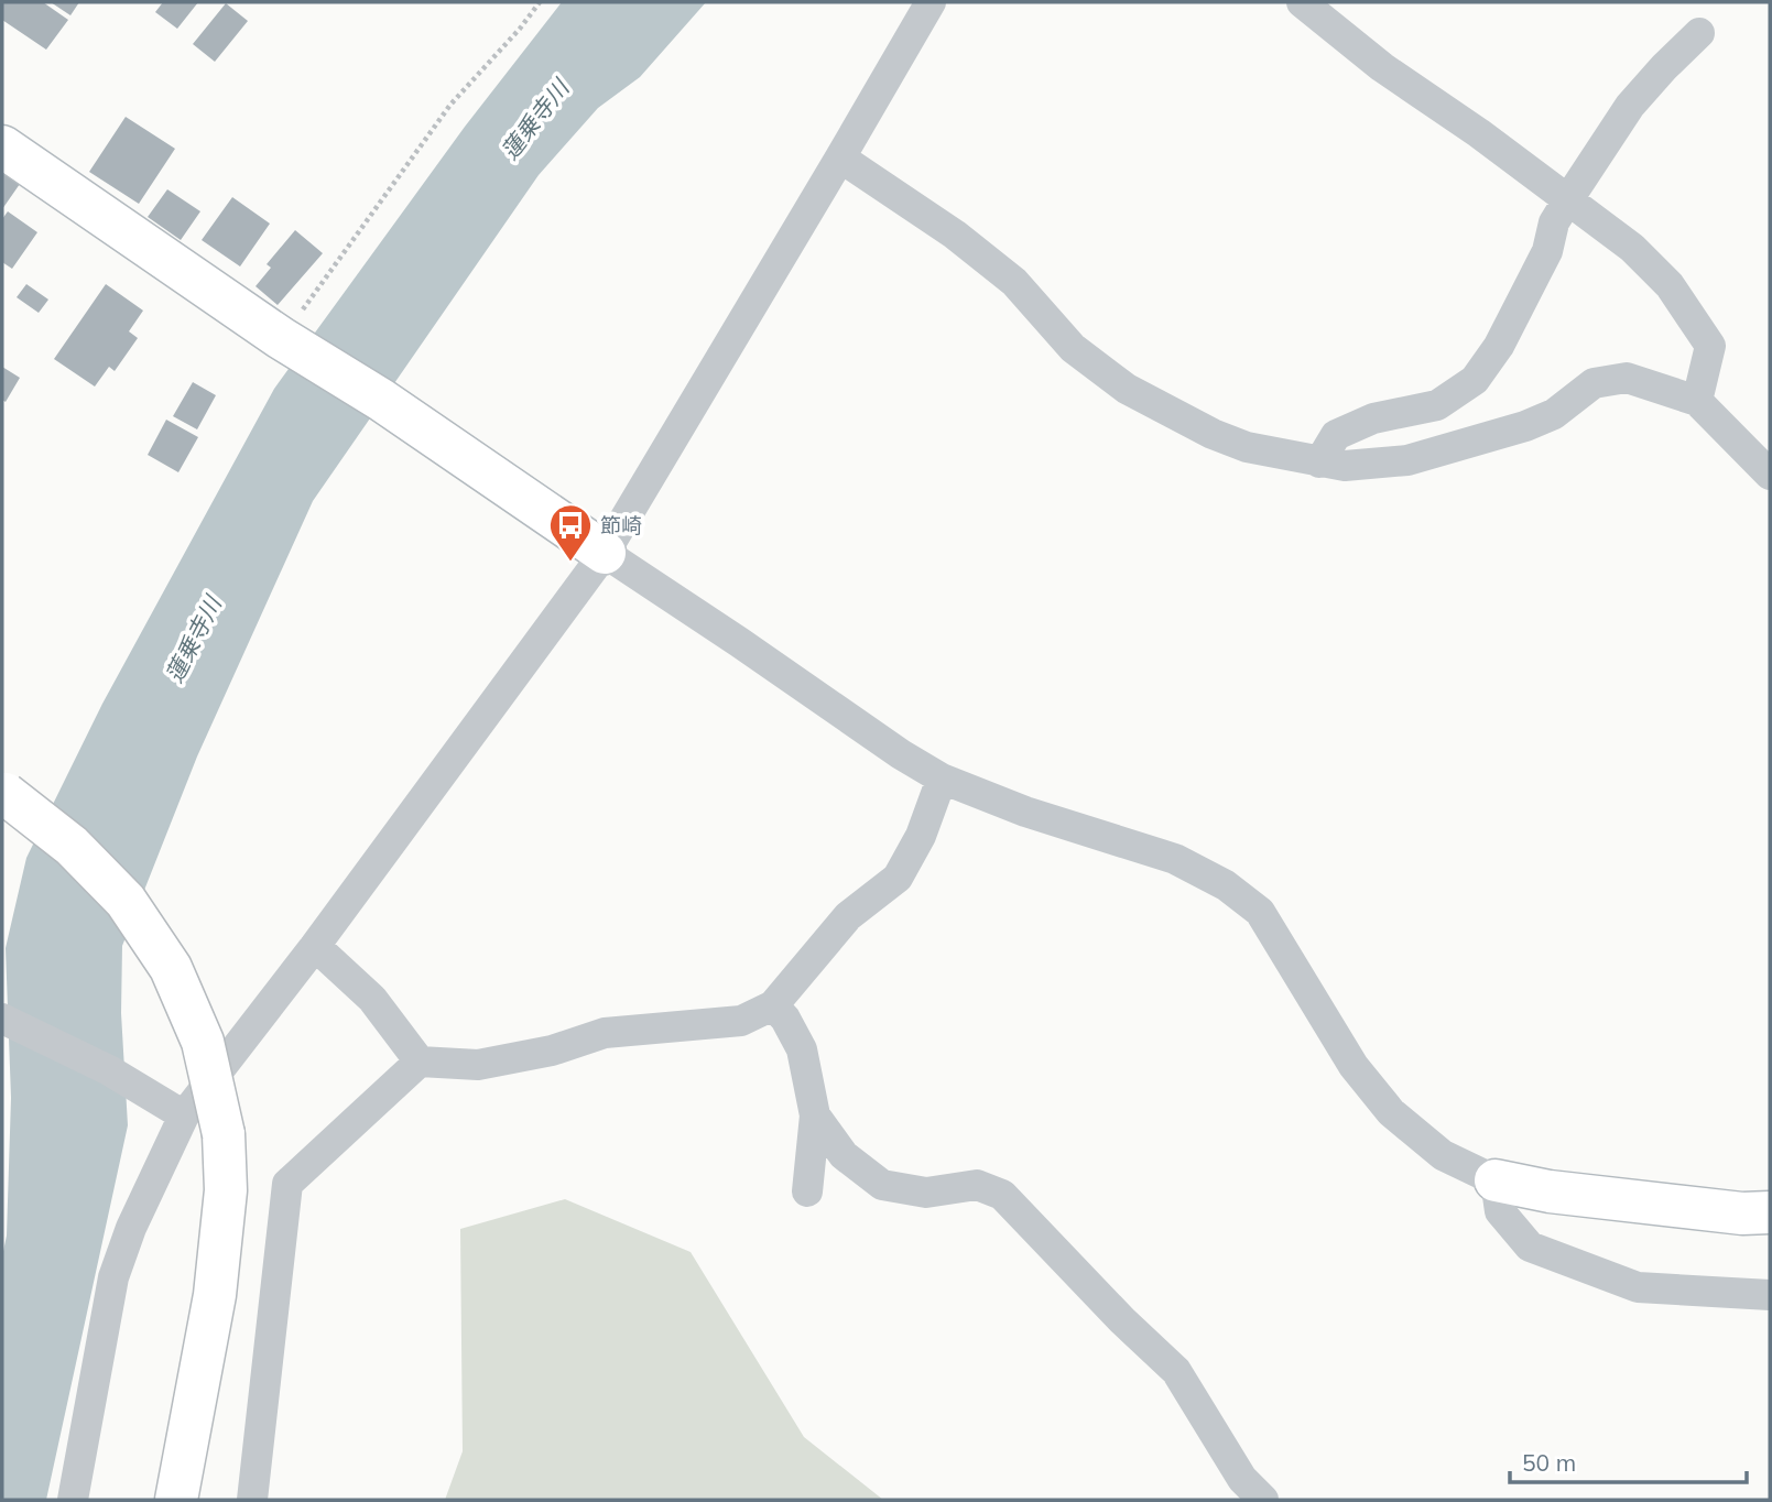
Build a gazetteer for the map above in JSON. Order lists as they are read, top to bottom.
{
  "water": ["蓮乗寺川"],
  "places": {
    "bus stop": ["節崎"]
  },
  "scale_bar": "50 m"
}
